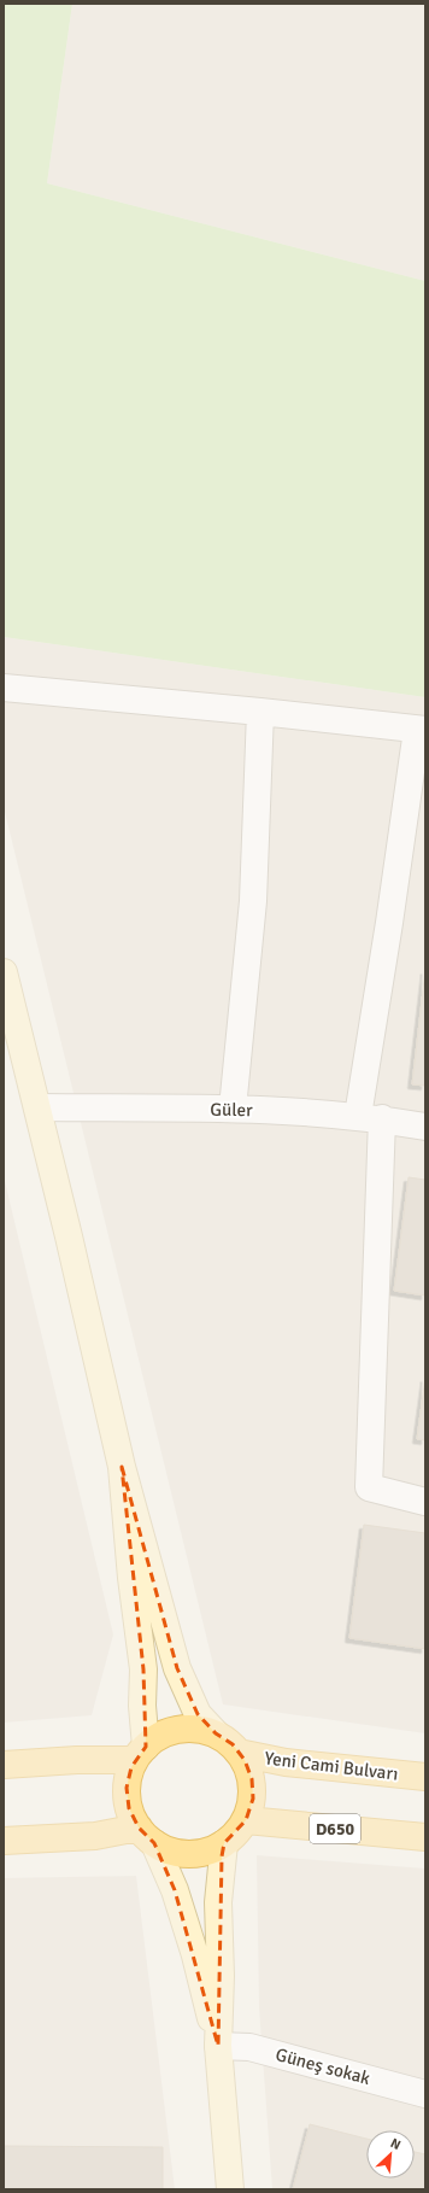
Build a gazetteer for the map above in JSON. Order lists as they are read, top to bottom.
{
  "streets": {
    "main road": ["Yeni Cami Bulvarı", "D650"],
    "street": ["Güler", "Güneş sokak"]
  },
  "crossings": [
    ["Yeni Cami Bulvarı", "D650"]
  ],
  "north": "top right"
}
